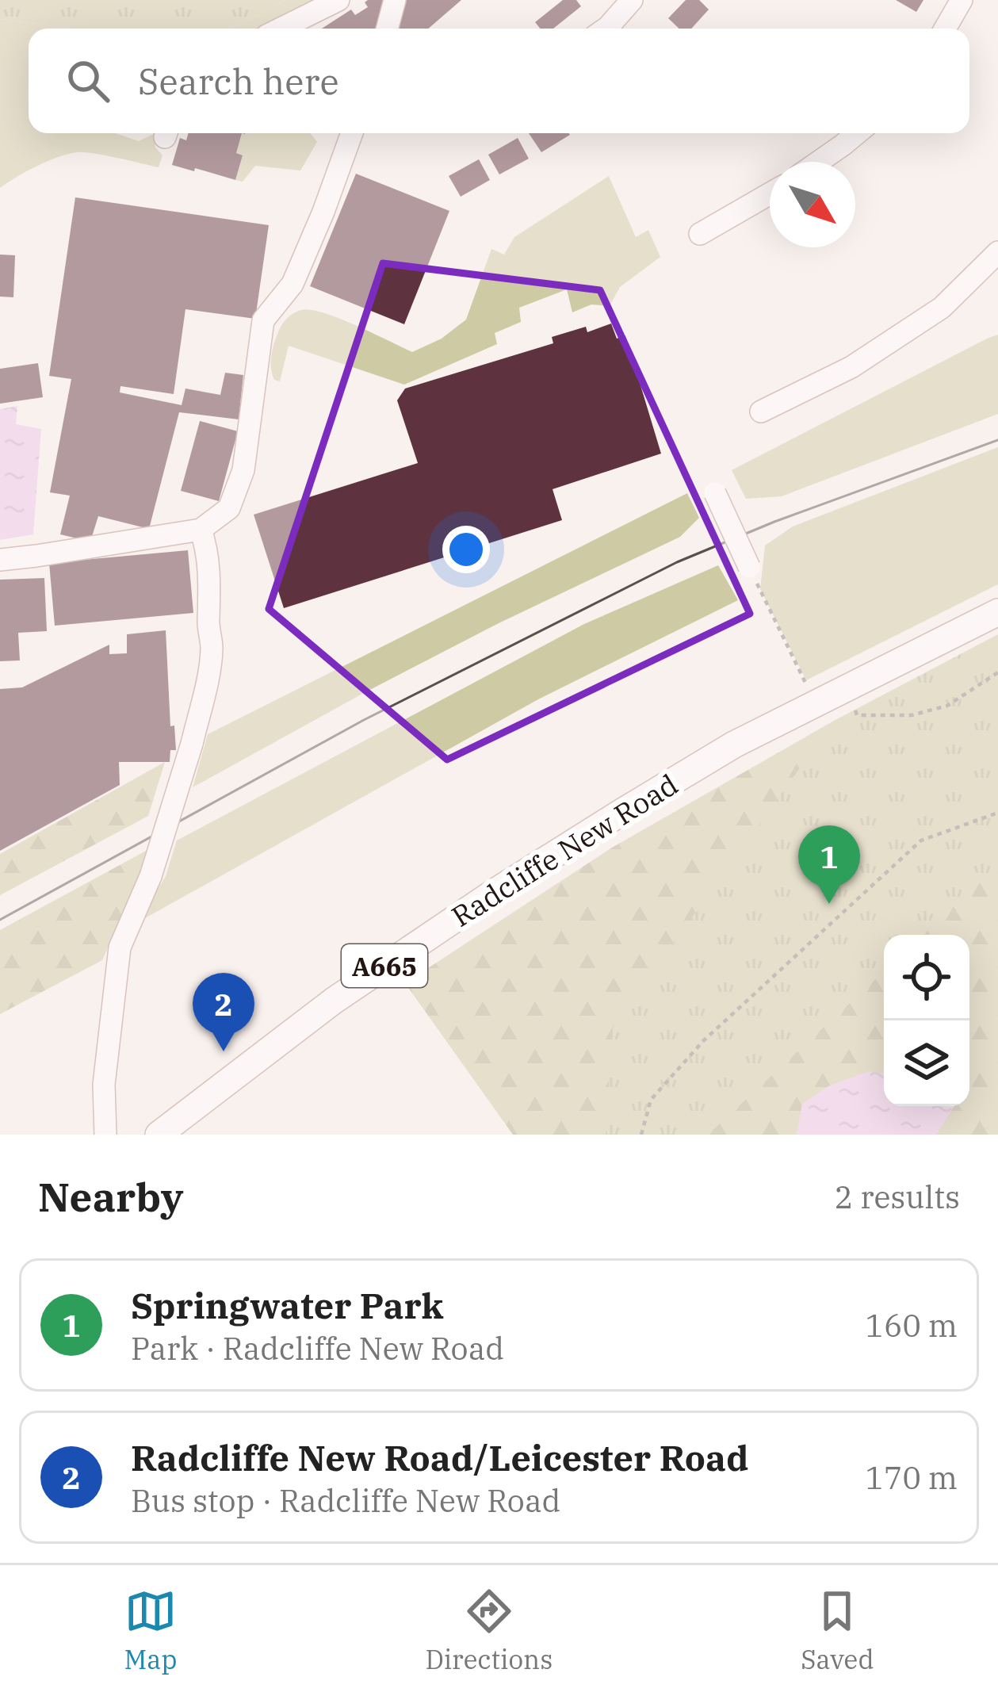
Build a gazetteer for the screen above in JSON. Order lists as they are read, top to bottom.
{
  "streets": {
    "main road": ["Radcliffe New Road", "A665"]
  },
  "north": "bottom right",
  "page": {
    "search": "Search here",
    "pins": ["1", "2"],
    "heading": ["Nearby", "2 results"],
    "list": [
      {
        "mark": "1",
        "name": "Springwater Park",
        "note": "Park · Radcliffe New Road",
        "value": "160 m"
      },
      {
        "mark": "2",
        "name": "Radcliffe New Road/Leicester Road",
        "note": "Bus stop · Radcliffe New Road",
        "value": "170 m"
      }
    ],
    "nav": ["Map", "Directions", "Saved"]
  }
}
